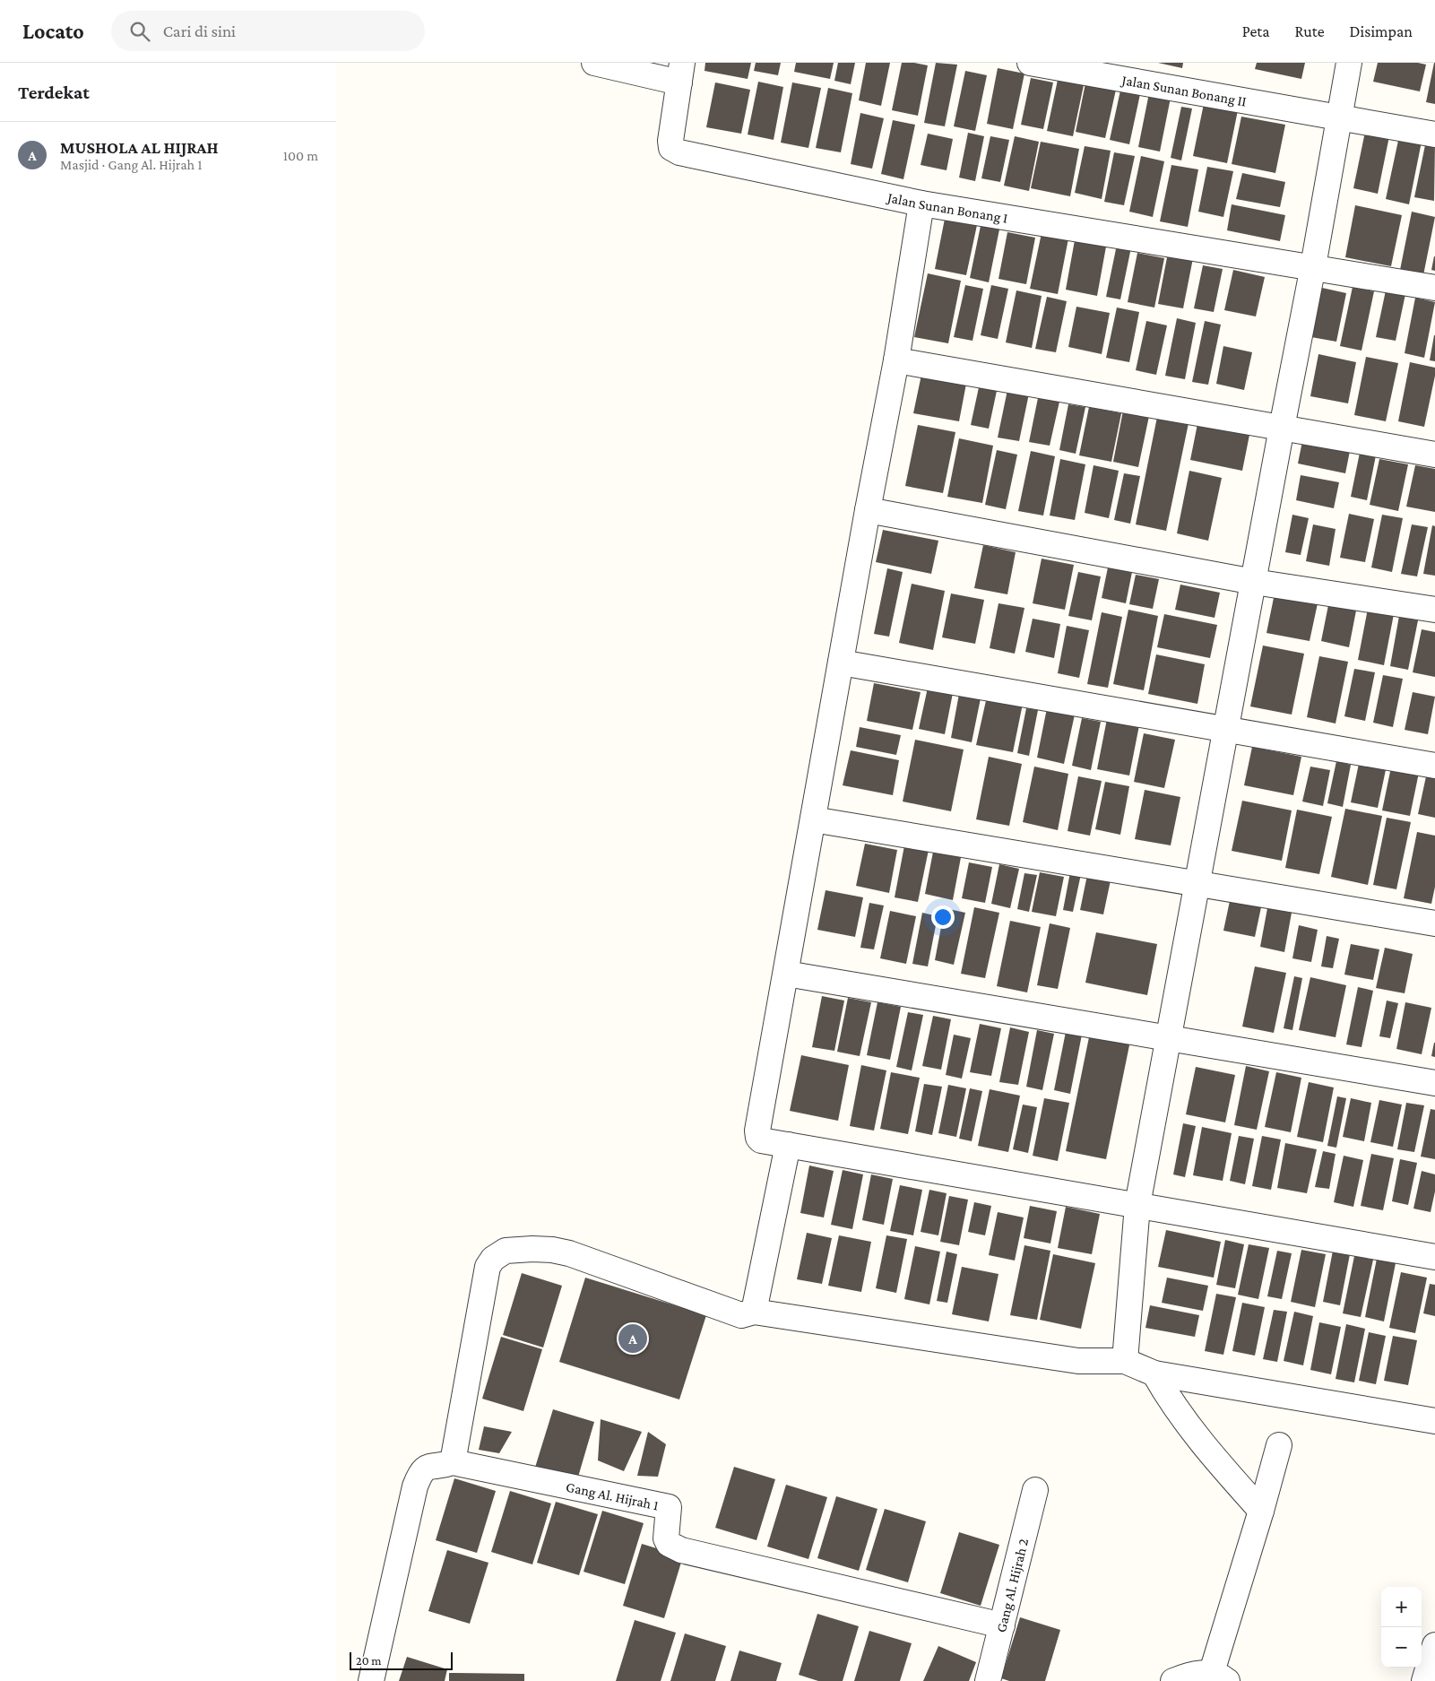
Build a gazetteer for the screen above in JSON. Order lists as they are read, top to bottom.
{
  "streets": {
    "street": [
      "Jalan Sunan Bonang II",
      "Jalan Sunan Bonang I",
      "Gang Al. Hijrah 1",
      "Gang Al. Hijrah 2"
    ]
  },
  "crossings": [
    ["Gang Al. Hijrah 1", "Gang Al. Hijrah 2"]
  ],
  "scale_bar": "20 m",
  "page": {
    "header": "Locato",
    "search": "Cari di sini",
    "nav": ["Peta", "Rute", "Disimpan"],
    "heading": "Terdekat",
    "list": [
      {
        "mark": "A",
        "name": "MUSHOLA AL HIJRAH",
        "note": "Masjid · Gang Al. Hijrah 1",
        "value": "100 m"
      }
    ],
    "pins": "A",
    "map_buttons": ["+", "−"],
    "scale": "20 m"
  }
}
